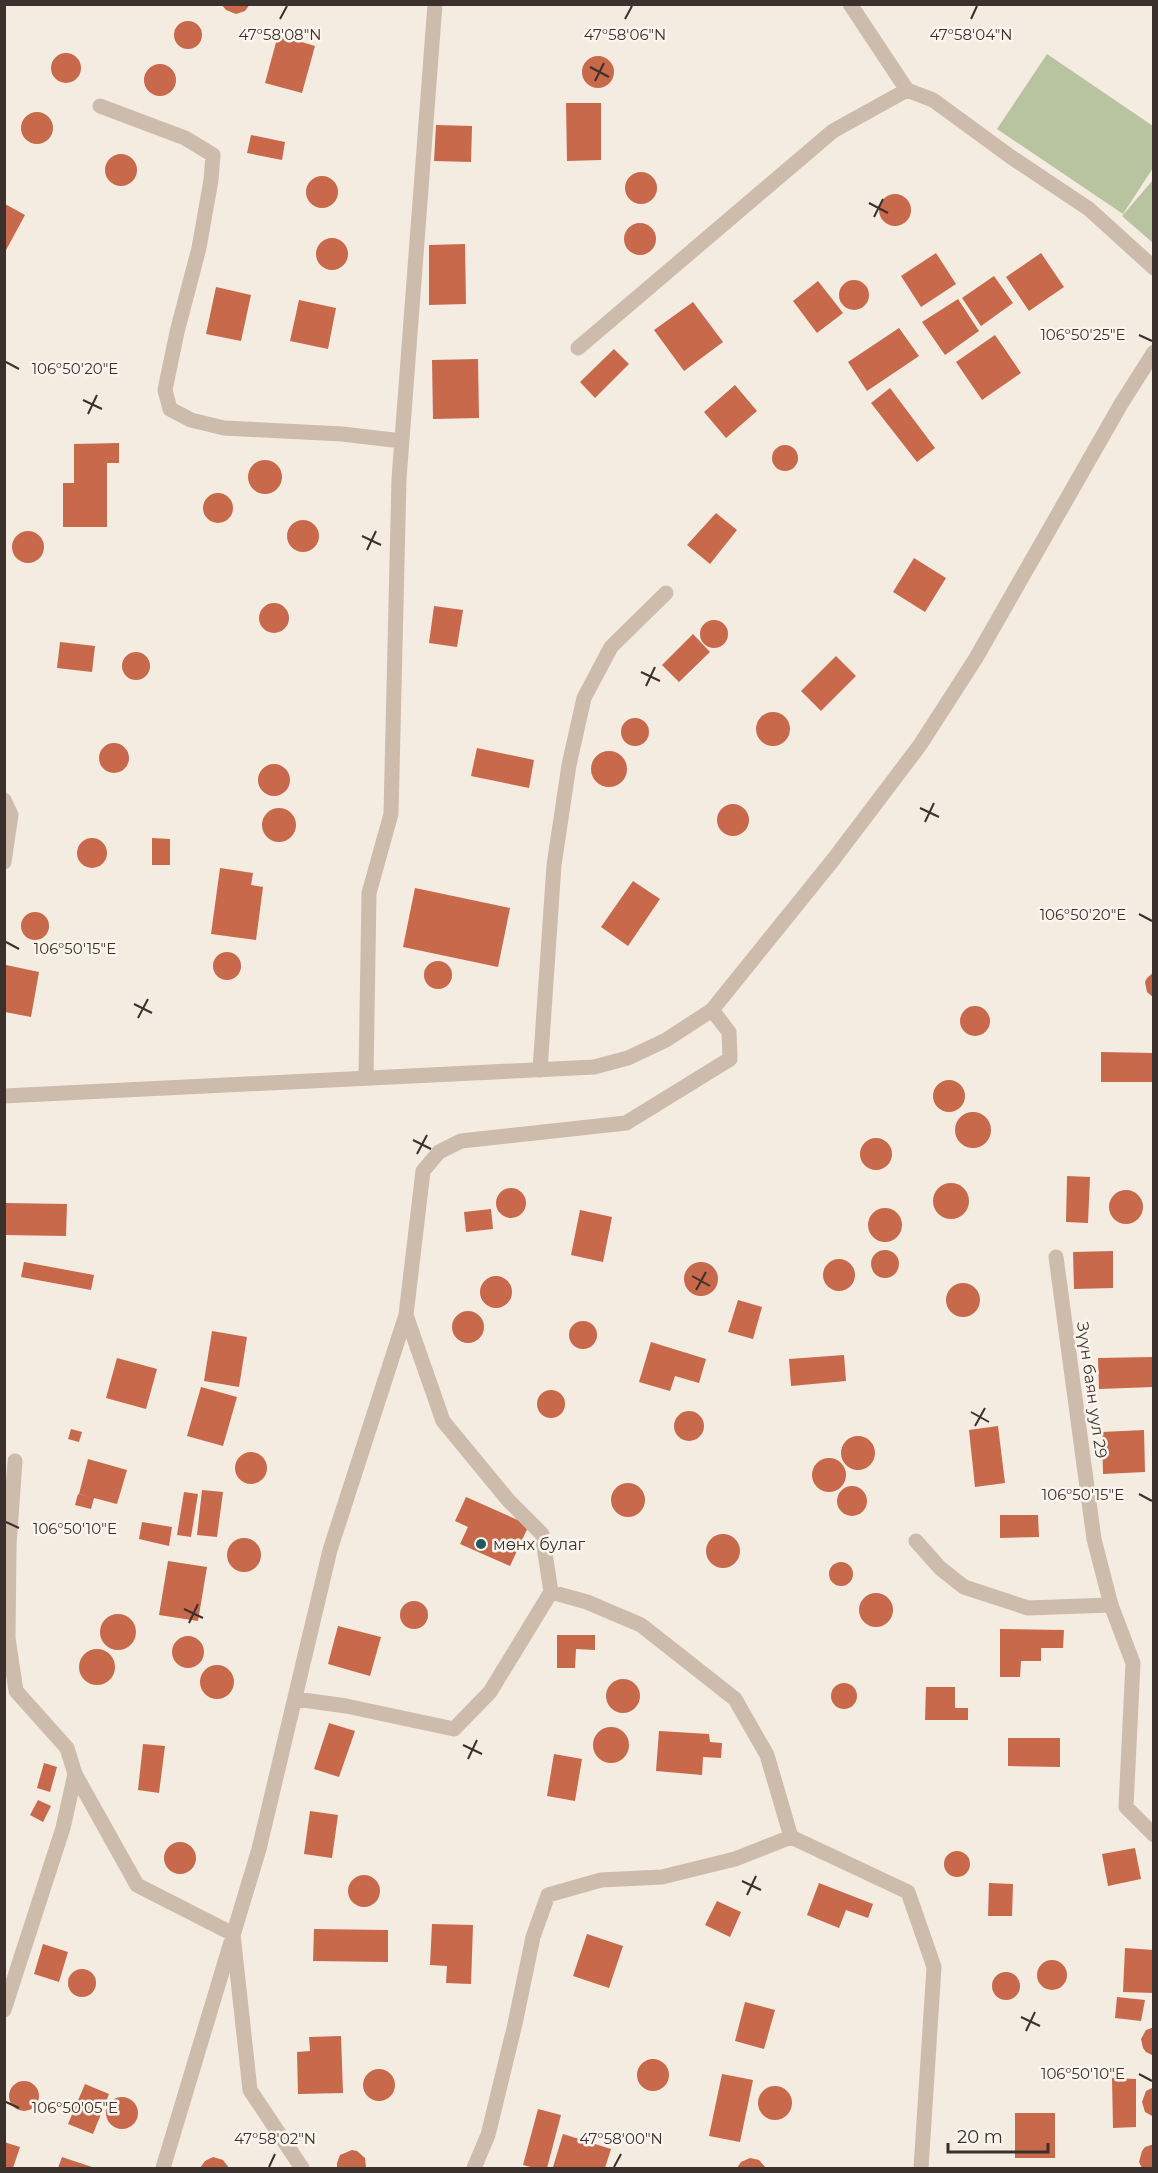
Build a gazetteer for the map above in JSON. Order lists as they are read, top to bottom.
{
  "streets": {
    "street": ["Зүүн баян уул 29"]
  },
  "places": ["мөнх булаг"],
  "scale_bar": "20 m",
  "coordinates": [
    "47°58'08\"N",
    "47°58'06\"N",
    "47°58'04\"N",
    "106°50'25\"E",
    "106°50'20\"E",
    "106°50'15\"E",
    "106°50'10\"E",
    "106°50'05\"E",
    "47°58'02\"N",
    "47°58'00\"N"
  ]
}
